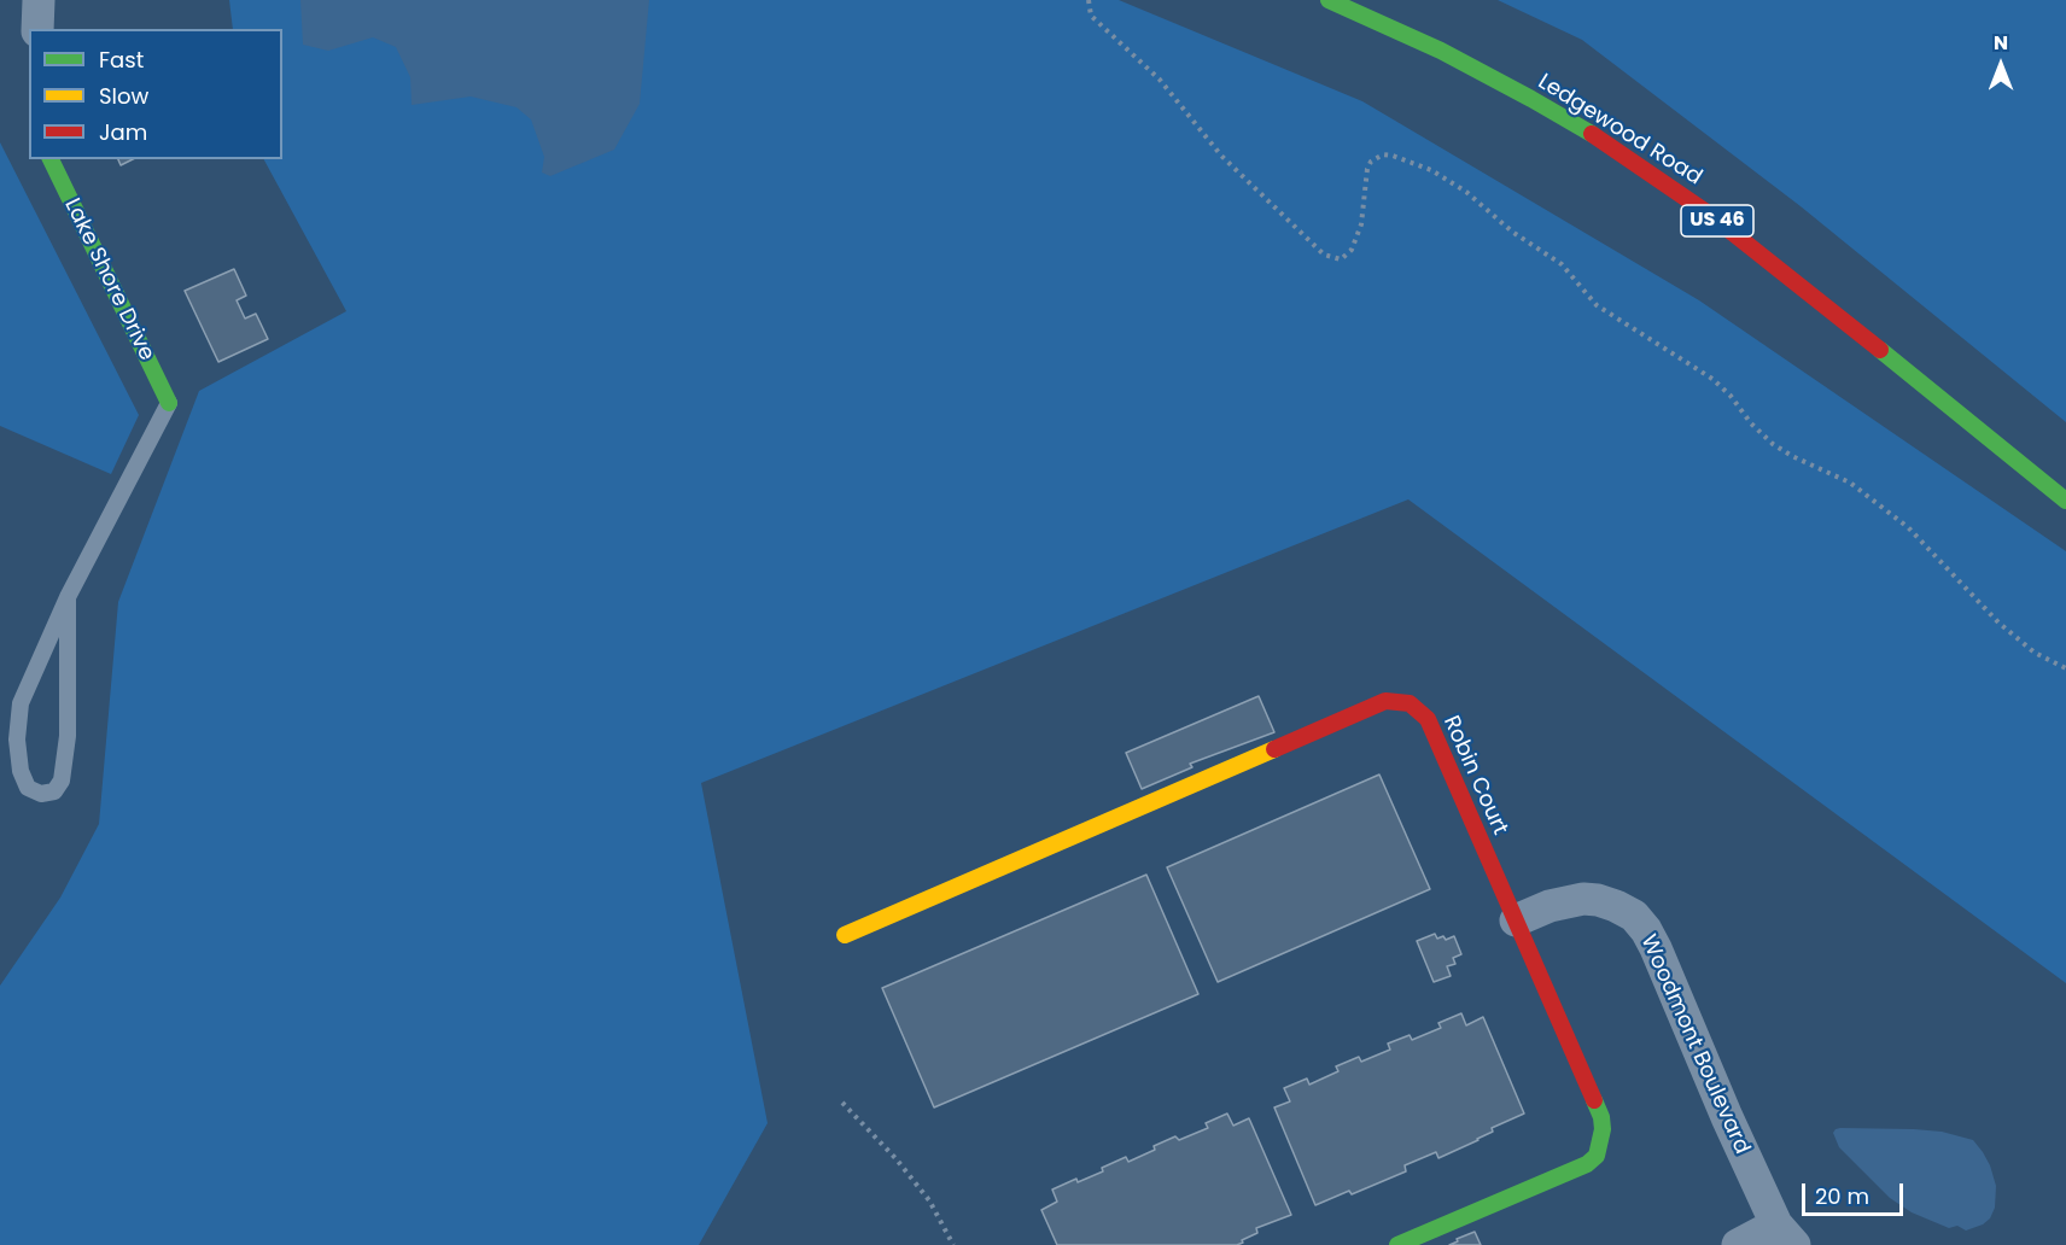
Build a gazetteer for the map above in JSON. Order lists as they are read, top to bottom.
{
  "streets": {
    "street": [
      "Ledgewood Road",
      "US 46",
      "Lake Shore Drive",
      "Robin Court",
      "Woodmont Boulevard"
    ]
  },
  "crossings": [
    ["Robin Court", "Woodmont Boulevard"]
  ],
  "legend": ["Fast", "Slow", "Jam"],
  "scale_bar": "20 m",
  "north": "top"
}
